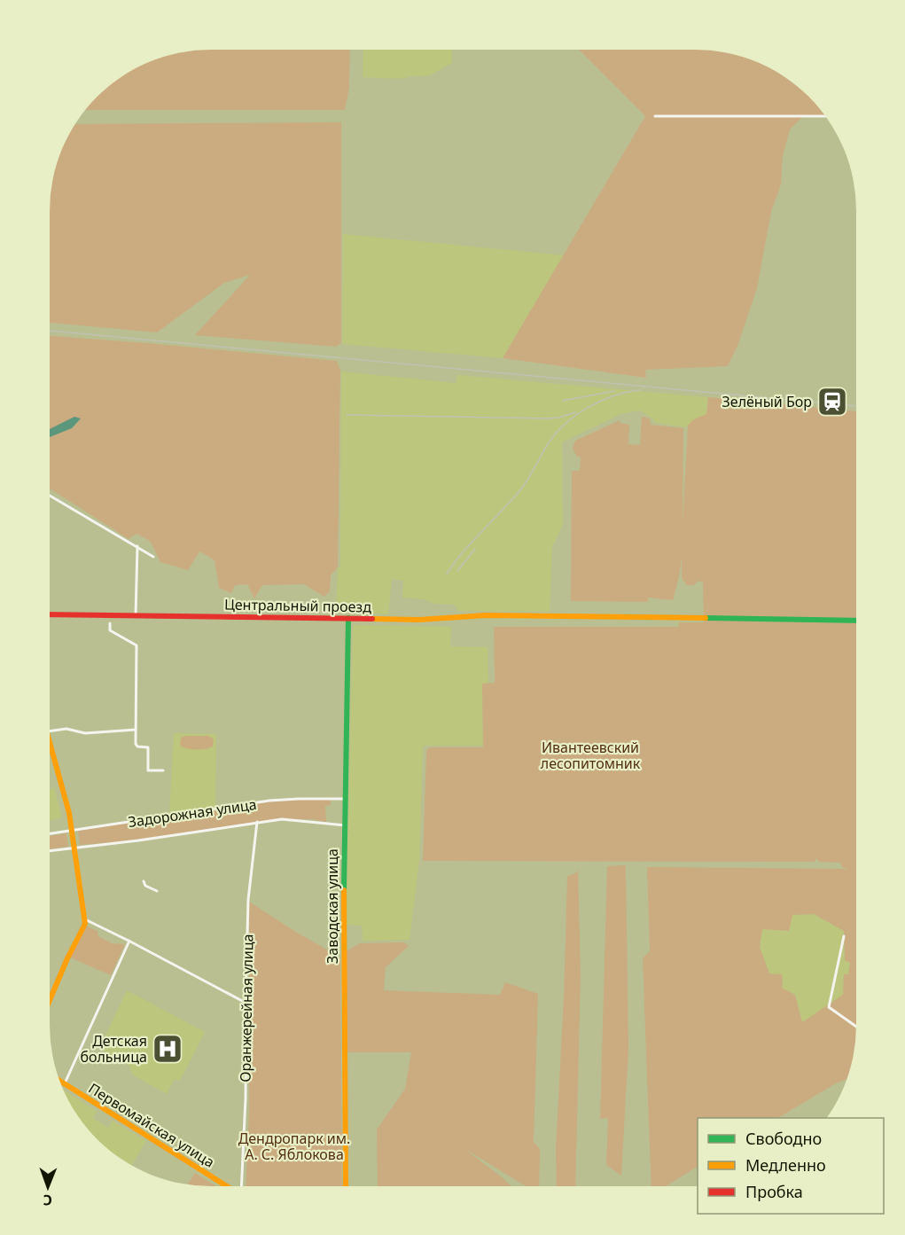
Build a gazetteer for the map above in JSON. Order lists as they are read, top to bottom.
{
  "streets": {
    "main road": ["Центральный проезд", "Заводская улица", "Первомайская улица"],
    "street": ["Задорожная улица", "Оранжерейная улица"]
  },
  "crossings": [
    ["Центральный проезд", "Заводская улица"],
    ["Задорожная улица", "Заводская улица"],
    ["Задорожная улица", "Оранжерейная улица"]
  ],
  "parks": ["Ивантеевский лесопитомник", "Дендропарк им. А. С. Яблокова"],
  "places": {
    "station": ["Зелёный Бор"],
    "hospital": ["Детская больница"]
  },
  "legend": ["Свободно", "Медленно", "Пробка"],
  "north": "bottom"
}
